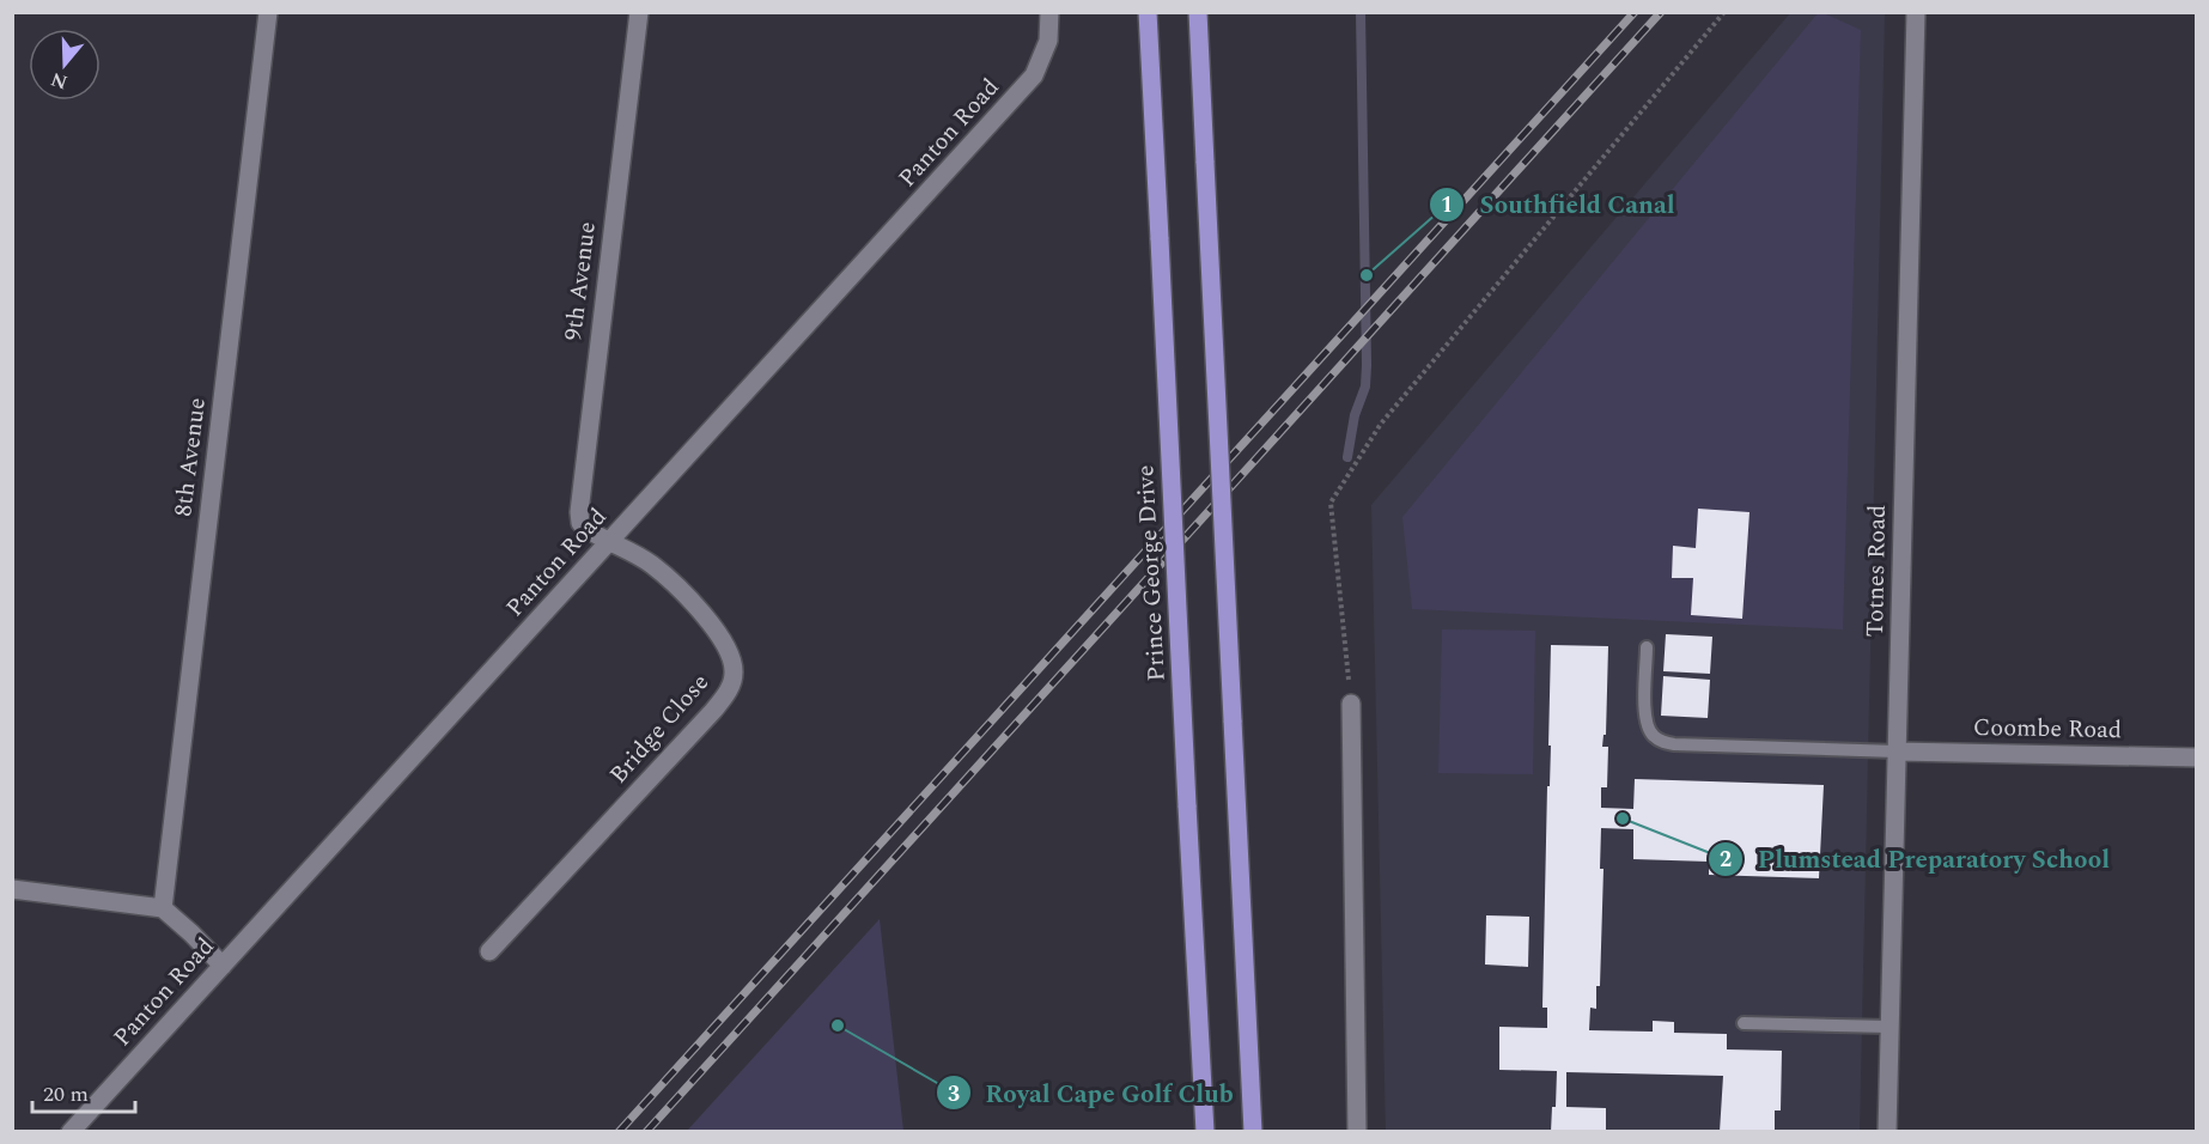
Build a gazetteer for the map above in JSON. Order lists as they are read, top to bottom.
{
  "streets": {
    "main road": ["Prince George Drive"],
    "street": [
      "Panton Road",
      "9th Avenue",
      "8th Avenue",
      "Totnes Road",
      "Bridge Close",
      "Coombe Road"
    ]
  },
  "crossings": [
    ["Panton Road", "9th Avenue"],
    ["Panton Road", "Bridge Close"],
    ["9th Avenue", "Bridge Close"],
    ["Totnes Road", "Coombe Road"]
  ],
  "places": ["Southfield Canal", "Plumstead Preparatory School", "Royal Cape Golf Club"],
  "scale_bar": "20 m",
  "north": "bottom"
}
